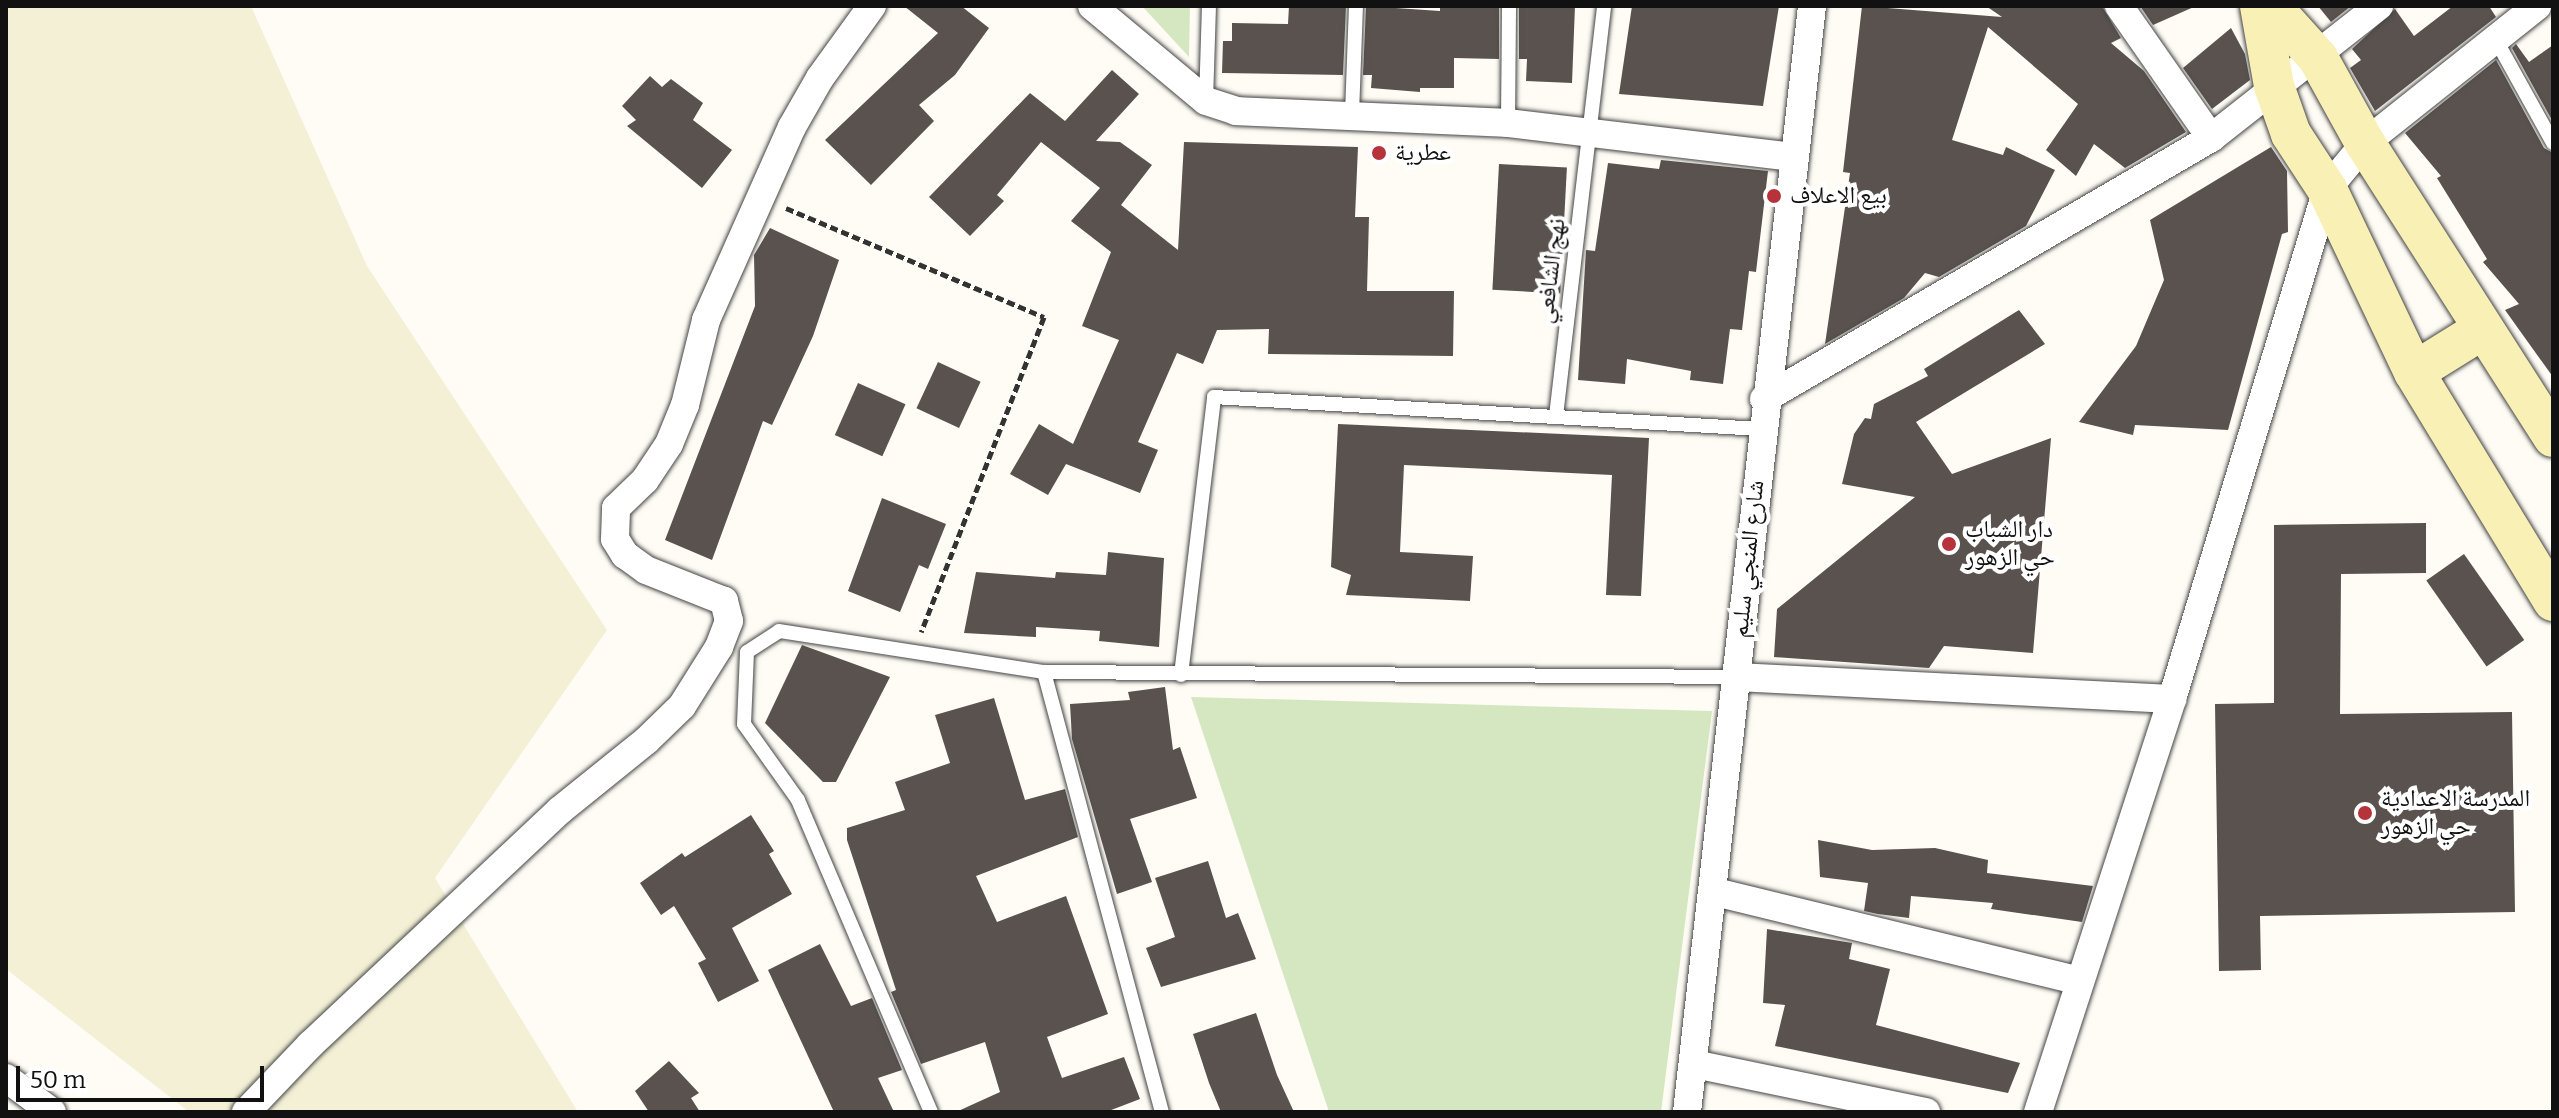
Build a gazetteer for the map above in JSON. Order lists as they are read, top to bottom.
{
  "streets": {
    "street": ["شارع المنجي سليم"],
    "lane": ["نهج الشافعي"]
  },
  "places": [
    "عطرية",
    "بيع الاعلاف",
    "دار الشباب حي الزهور",
    "المدرسة الاعدادية حي الزهور"
  ],
  "scale_bar": "50 m"
}
